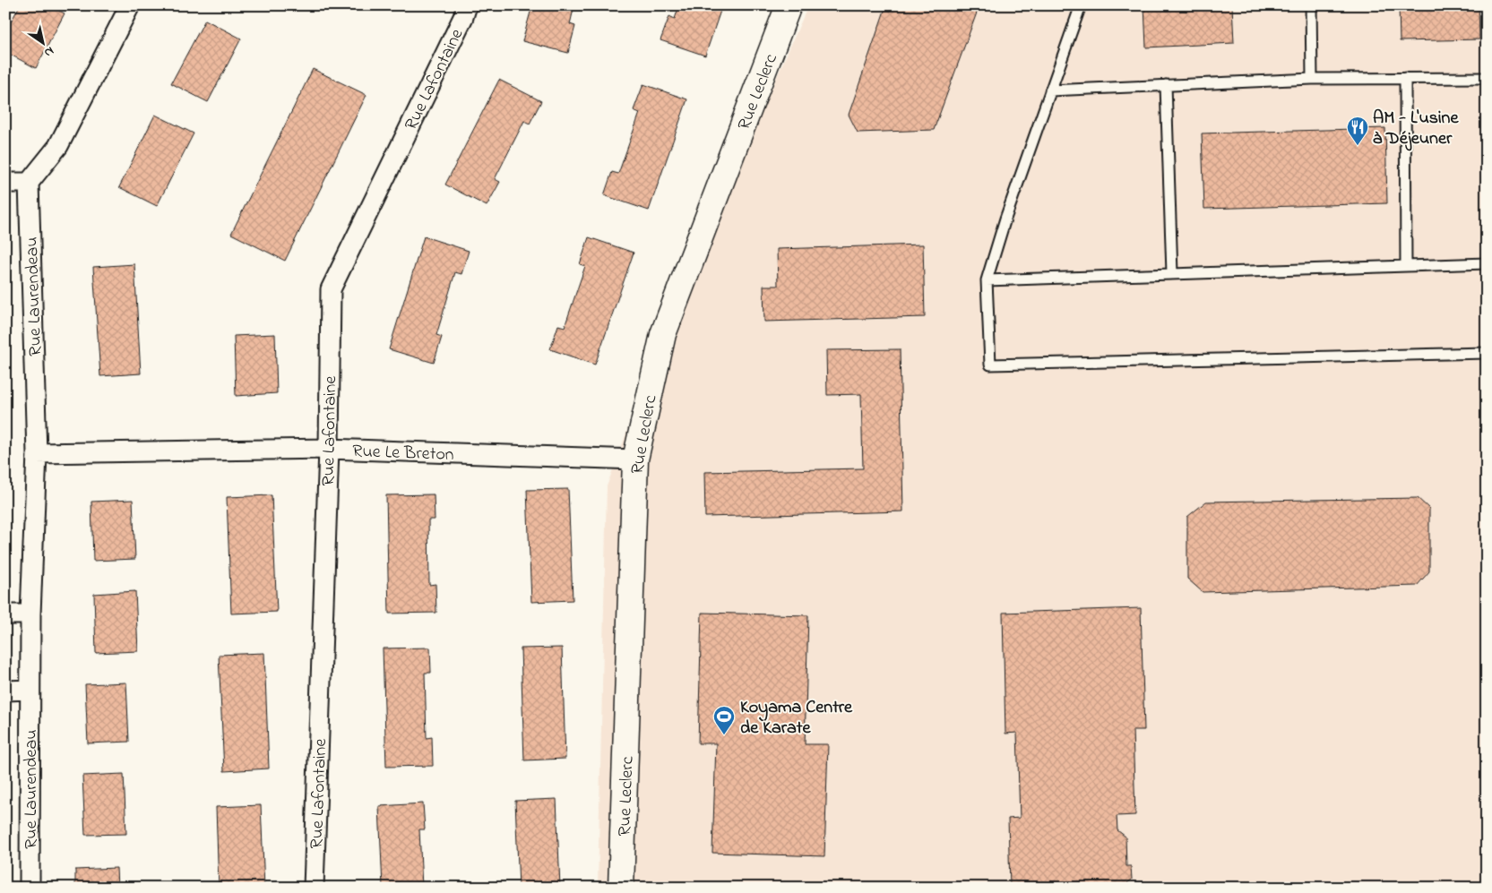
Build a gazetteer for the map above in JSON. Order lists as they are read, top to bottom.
{
  "streets": {
    "street": [
      "Rue Lafontaine",
      "Rue Leclerc",
      "Rue Laurendeau",
      "Rue Le Breton"
    ]
  },
  "crossings": [
    ["Rue Lafontaine", "Rue Le Breton"],
    ["Rue Leclerc", "Rue Le Breton"],
    ["Rue Laurendeau", "Rue Le Breton"]
  ],
  "places": {
    "restaurant": ["AM - L'usine à Déjeuner"],
    "sports": ["Koyama Centre de Karate"]
  },
  "north": "bottom right"
}
